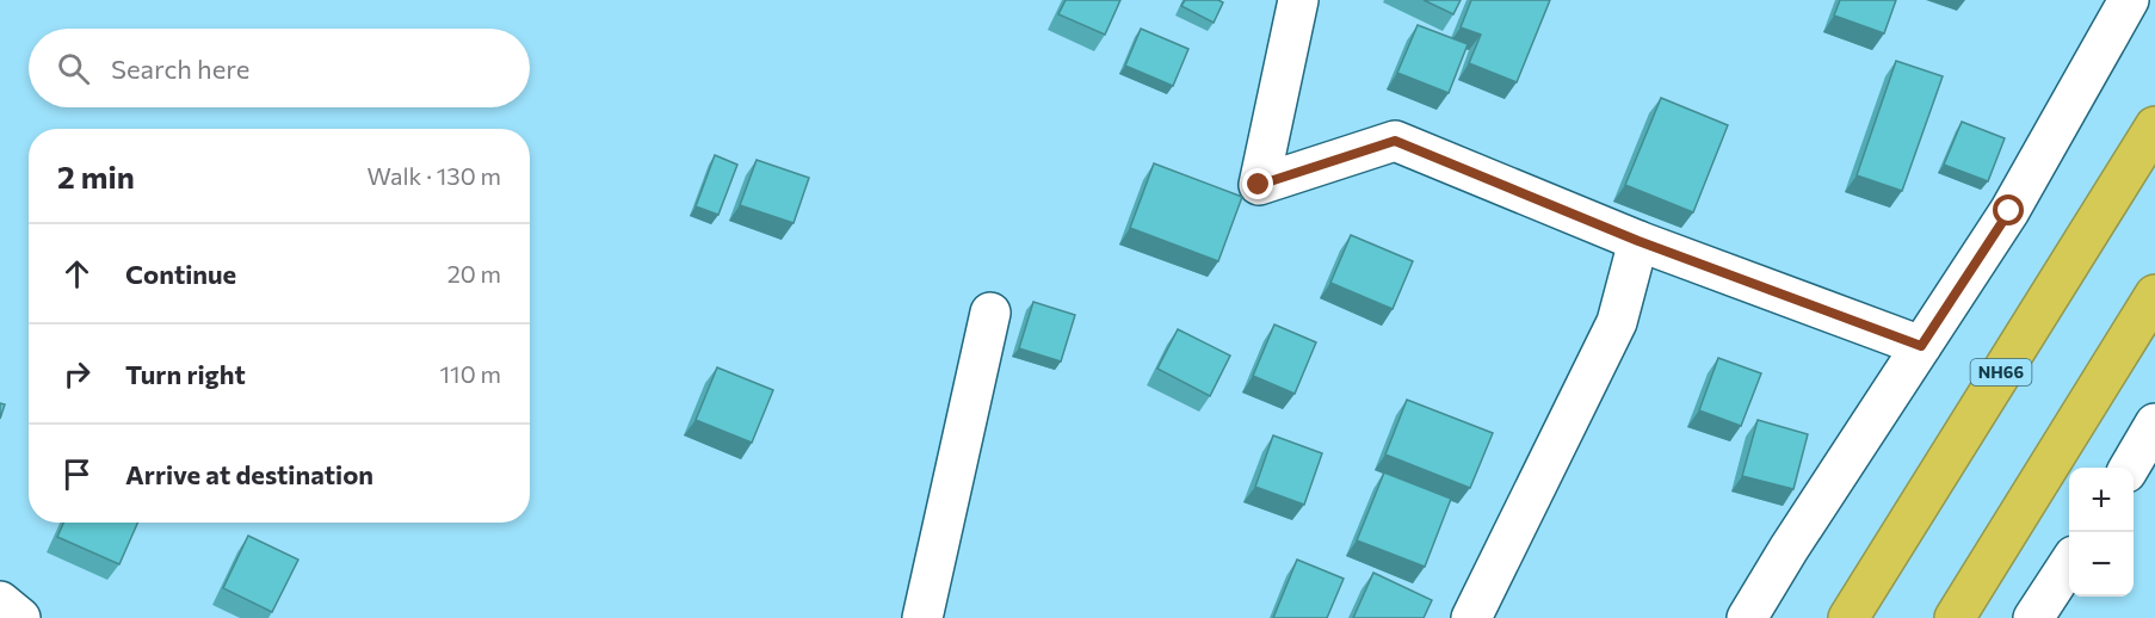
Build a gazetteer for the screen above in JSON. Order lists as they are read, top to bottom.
{
  "streets": {
    "highway": ["NH66"]
  },
  "page": {
    "search": "Search here",
    "heading": ["2 min", "Walk · 130 m"],
    "list": [
      ["Continue", "20 m"],
      ["Turn right", "110 m"],
      "Arrive at destination"
    ],
    "map_buttons": ["+", "−"]
  }
}
